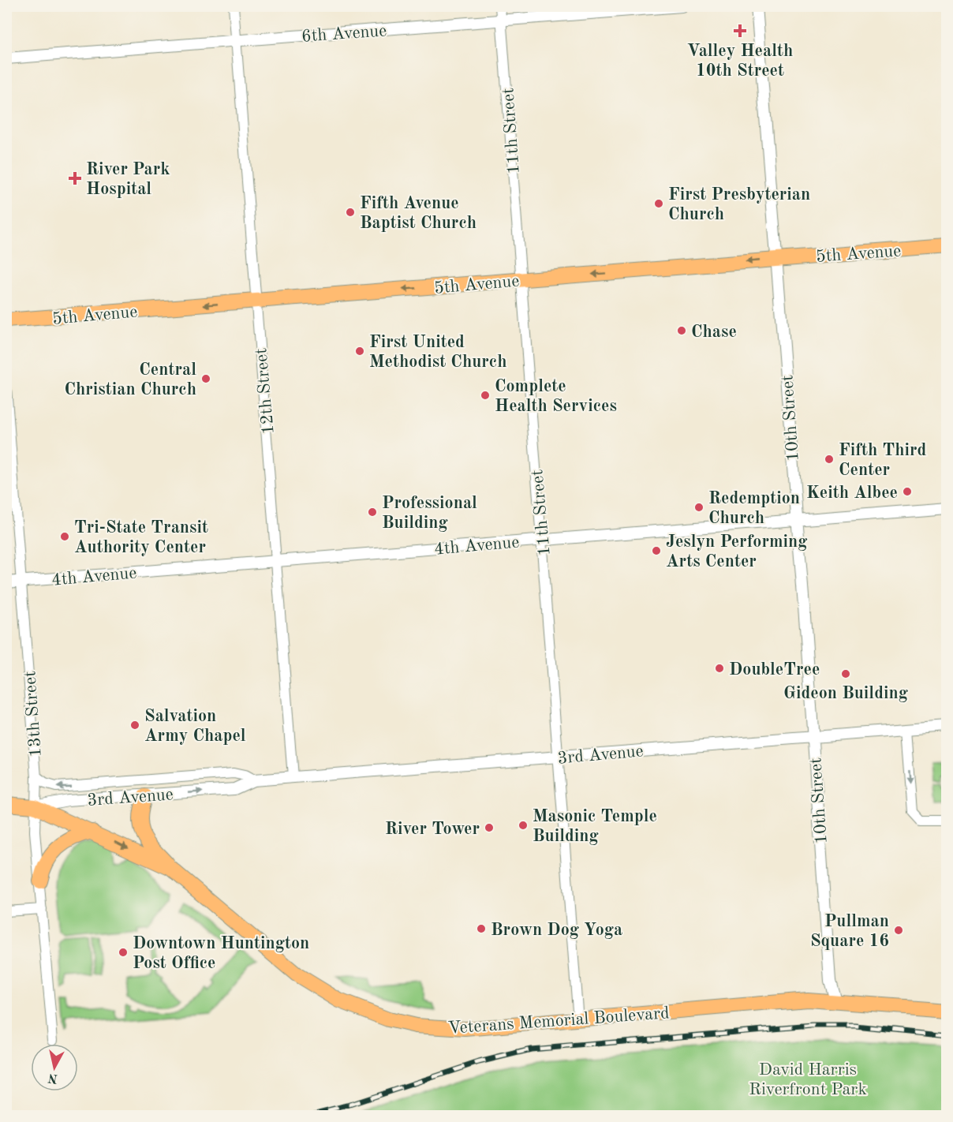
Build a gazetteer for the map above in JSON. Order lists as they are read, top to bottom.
{
  "streets": {
    "main road": ["5th Avenue", "3rd Avenue", "Veterans Memorial Boulevard"],
    "street": [
      "6th Avenue",
      "11th Street",
      "12th Street",
      "10th Street",
      "4th Avenue",
      "13th Street"
    ]
  },
  "crossings": [
    ["6th Avenue", "11th Street"],
    ["6th Avenue", "12th Street"],
    ["11th Street", "5th Avenue"],
    ["11th Street", "4th Avenue"],
    ["11th Street", "3rd Avenue"],
    ["11th Street", "Veterans Memorial Boulevard"],
    ["5th Avenue", "12th Street"],
    ["5th Avenue", "10th Street"],
    ["12th Street", "4th Avenue"],
    ["12th Street", "3rd Avenue"],
    ["10th Street", "4th Avenue"],
    ["10th Street", "3rd Avenue"],
    ["10th Street", "Veterans Memorial Boulevard"],
    ["4th Avenue", "13th Street"],
    ["13th Street", "3rd Avenue"],
    ["13th Street", "Veterans Memorial Boulevard"],
    ["3rd Avenue", "Veterans Memorial Boulevard"]
  ],
  "one_way": ["5th Avenue"],
  "parks": ["David Harris Riverfront Park"],
  "places": {
    "health": ["Valley Health 10th Street", "River Park Hospital"],
    "other": [
      "First Presbyterian Church",
      "Fifth Avenue Baptist Church",
      "Chase",
      "First United Methodist Church",
      "Central Christian Church",
      "Complete Health Services",
      "Fifth Third Center",
      "Keith Albee",
      "Redemption Church",
      "Professional Building",
      "Tri-State Transit Authority Center",
      "Jeslyn Performing Arts Center",
      "DoubleTree",
      "Gideon Building",
      "Salvation Army Chapel",
      "Masonic Temple Building",
      "River Tower",
      "Brown Dog Yoga",
      "Pullman Square 16",
      "Downtown Huntington Post Office"
    ]
  },
  "north": "bottom"
}
